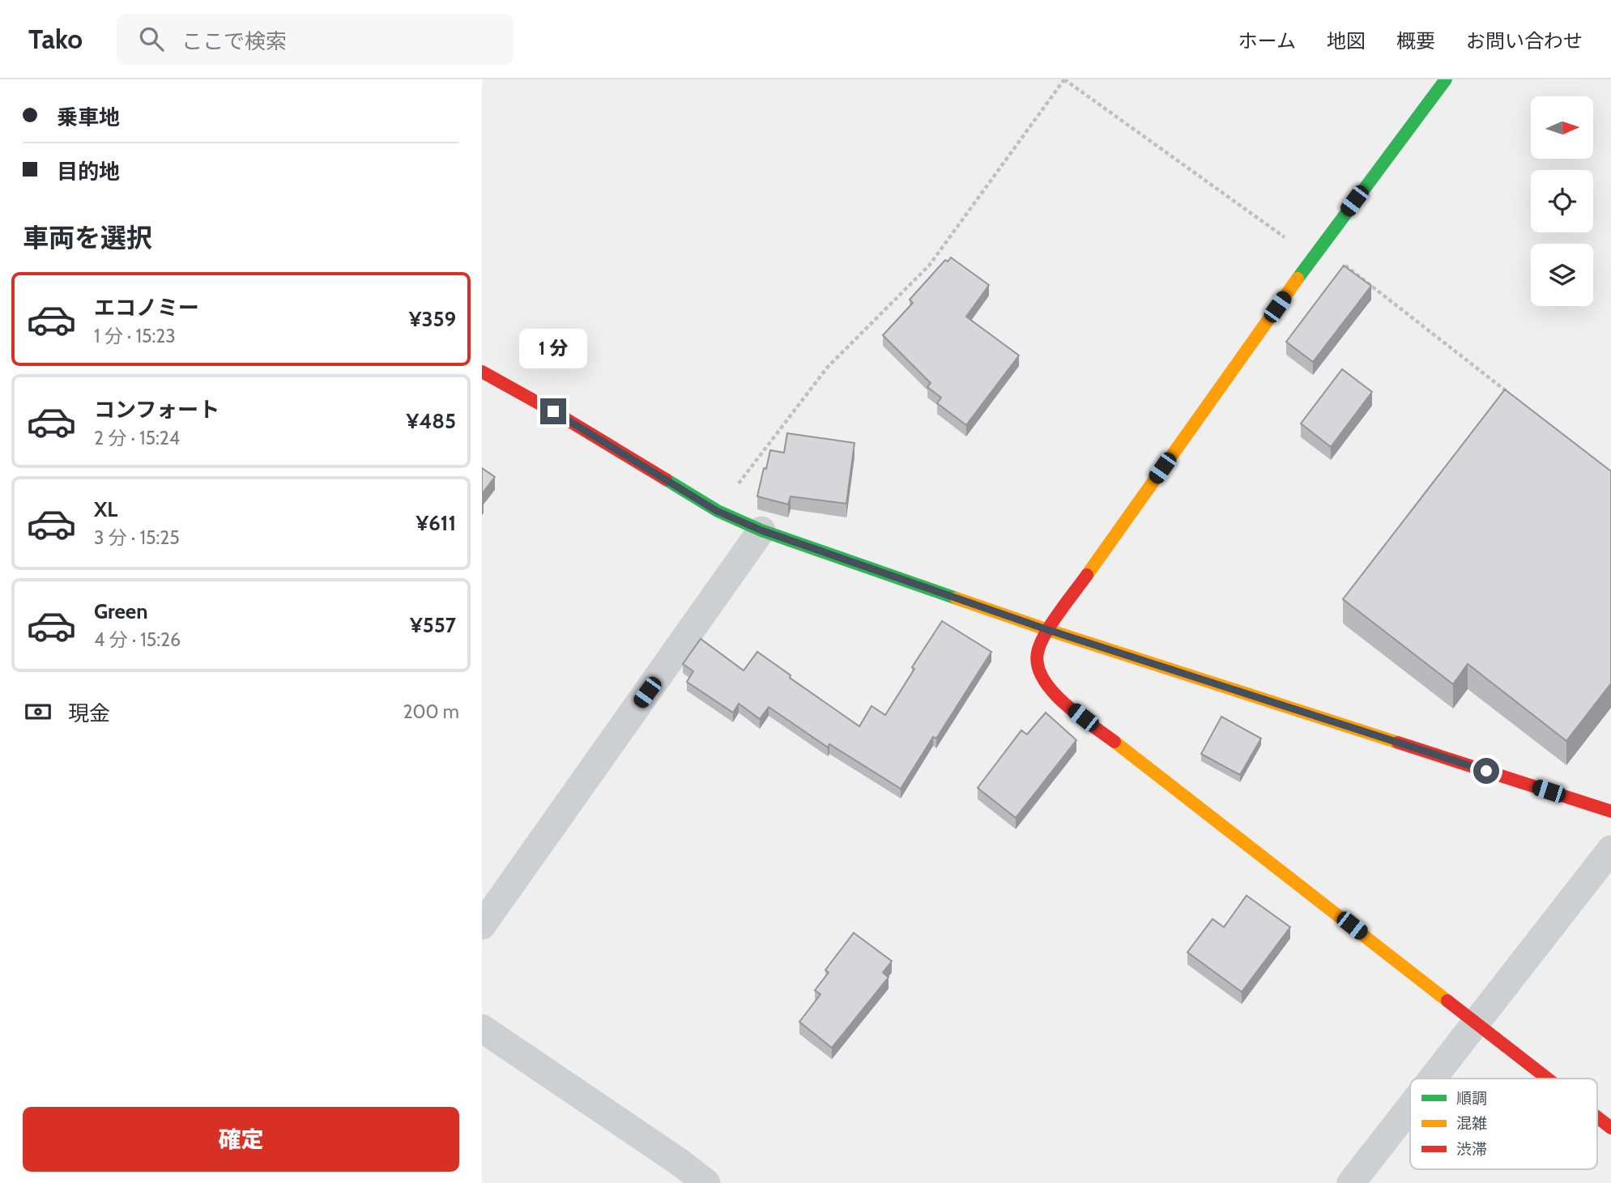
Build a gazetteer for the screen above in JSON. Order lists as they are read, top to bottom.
{
  "legend": ["順調", "混雑", "渋滞"],
  "north": "right",
  "page": {
    "header": "Tako",
    "search": "ここで検索",
    "nav": [
      "ホーム",
      "地図",
      "概要",
      "お問い合わせ"
    ],
    "banner": ["乗車地", "目的地"],
    "heading": "車両を選択",
    "list": [
      {
        "name": "エコノミー",
        "note": "1 分 · 15:23",
        "value": "¥359"
      },
      {
        "name": "コンフォート",
        "note": "2 分 · 15:24",
        "value": "¥485"
      },
      {
        "name": "XL",
        "note": "3 分 · 15:25",
        "value": "¥611"
      },
      {
        "name": "Green",
        "note": "4 分 · 15:26",
        "value": "¥557"
      }
    ],
    "bubble": "1 分",
    "pay": ["現金", "200 m"],
    "buttons": "確定"
  }
}
